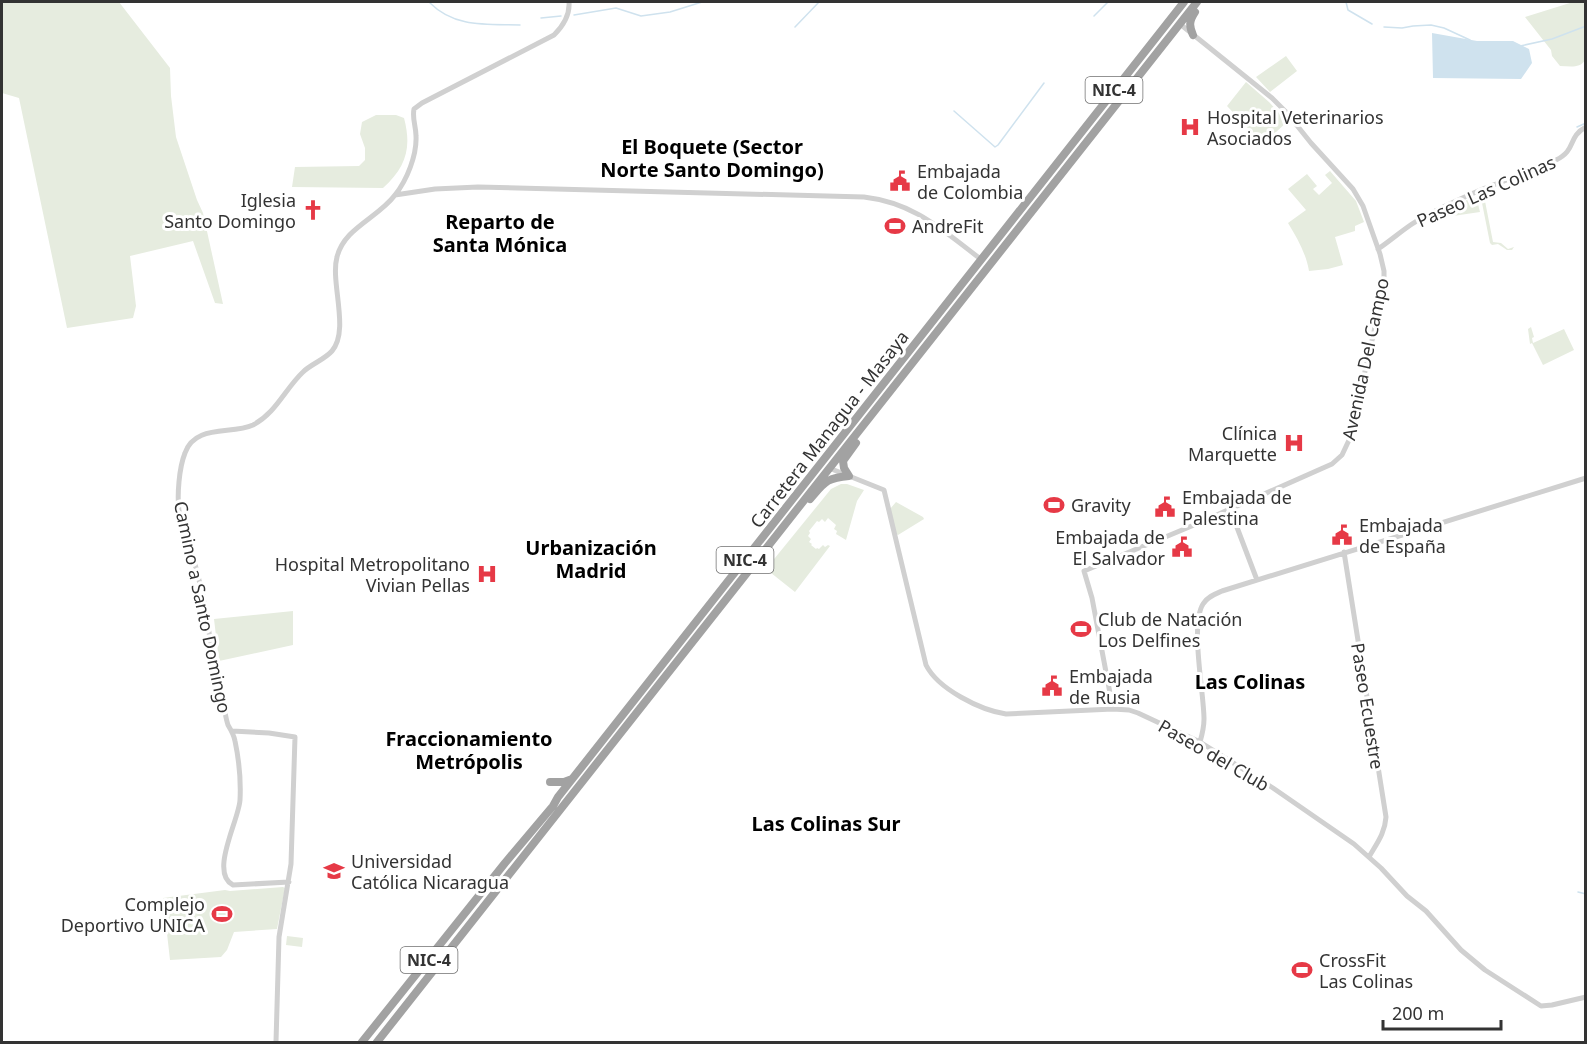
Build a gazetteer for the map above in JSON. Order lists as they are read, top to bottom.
{
  "streets": {
    "highway": ["NIC-4", "Carretera Managua - Masaya"],
    "street": [
      "Paseo Las Colinas",
      "Avenida Del Campo",
      "Camino a Santo Domingo",
      "Paseo Ecuestre",
      "Paseo del Club"
    ]
  },
  "crossings": [
    ["Paseo Las Colinas", "Avenida Del Campo"],
    ["Avenida Del Campo", "Carretera Managua - Masaya"],
    ["Avenida Del Campo", "Paseo del Club"],
    ["Paseo Ecuestre", "Paseo del Club"]
  ],
  "districts": [
    "El Boquete (Sector Norte Santo Domingo)",
    "Reparto de Santa Mónica",
    "Urbanización Madrid",
    "Las Colinas",
    "Fraccionamiento Metrópolis",
    "Las Colinas Sur"
  ],
  "places": {
    "hospital": ["Hospital Veterinarios Asociados", "Clínica Marquette", "Hospital Metropolitano Vivian Pellas"],
    "public building": [
      "Embajada de Colombia",
      "Embajada de Palestina",
      "Embajada de España",
      "Embajada de El Salvador",
      "Embajada de Rusia"
    ],
    "church": ["Iglesia Santo Domingo"],
    "sports": [
      "AndreFit",
      "Gravity",
      "Club de Natación Los Delfines",
      "Complejo Deportivo UNICA",
      "CrossFit Las Colinas"
    ],
    "school or university": ["Universidad Católica Nicaragua"]
  },
  "scale_bar": "200 m"
}
